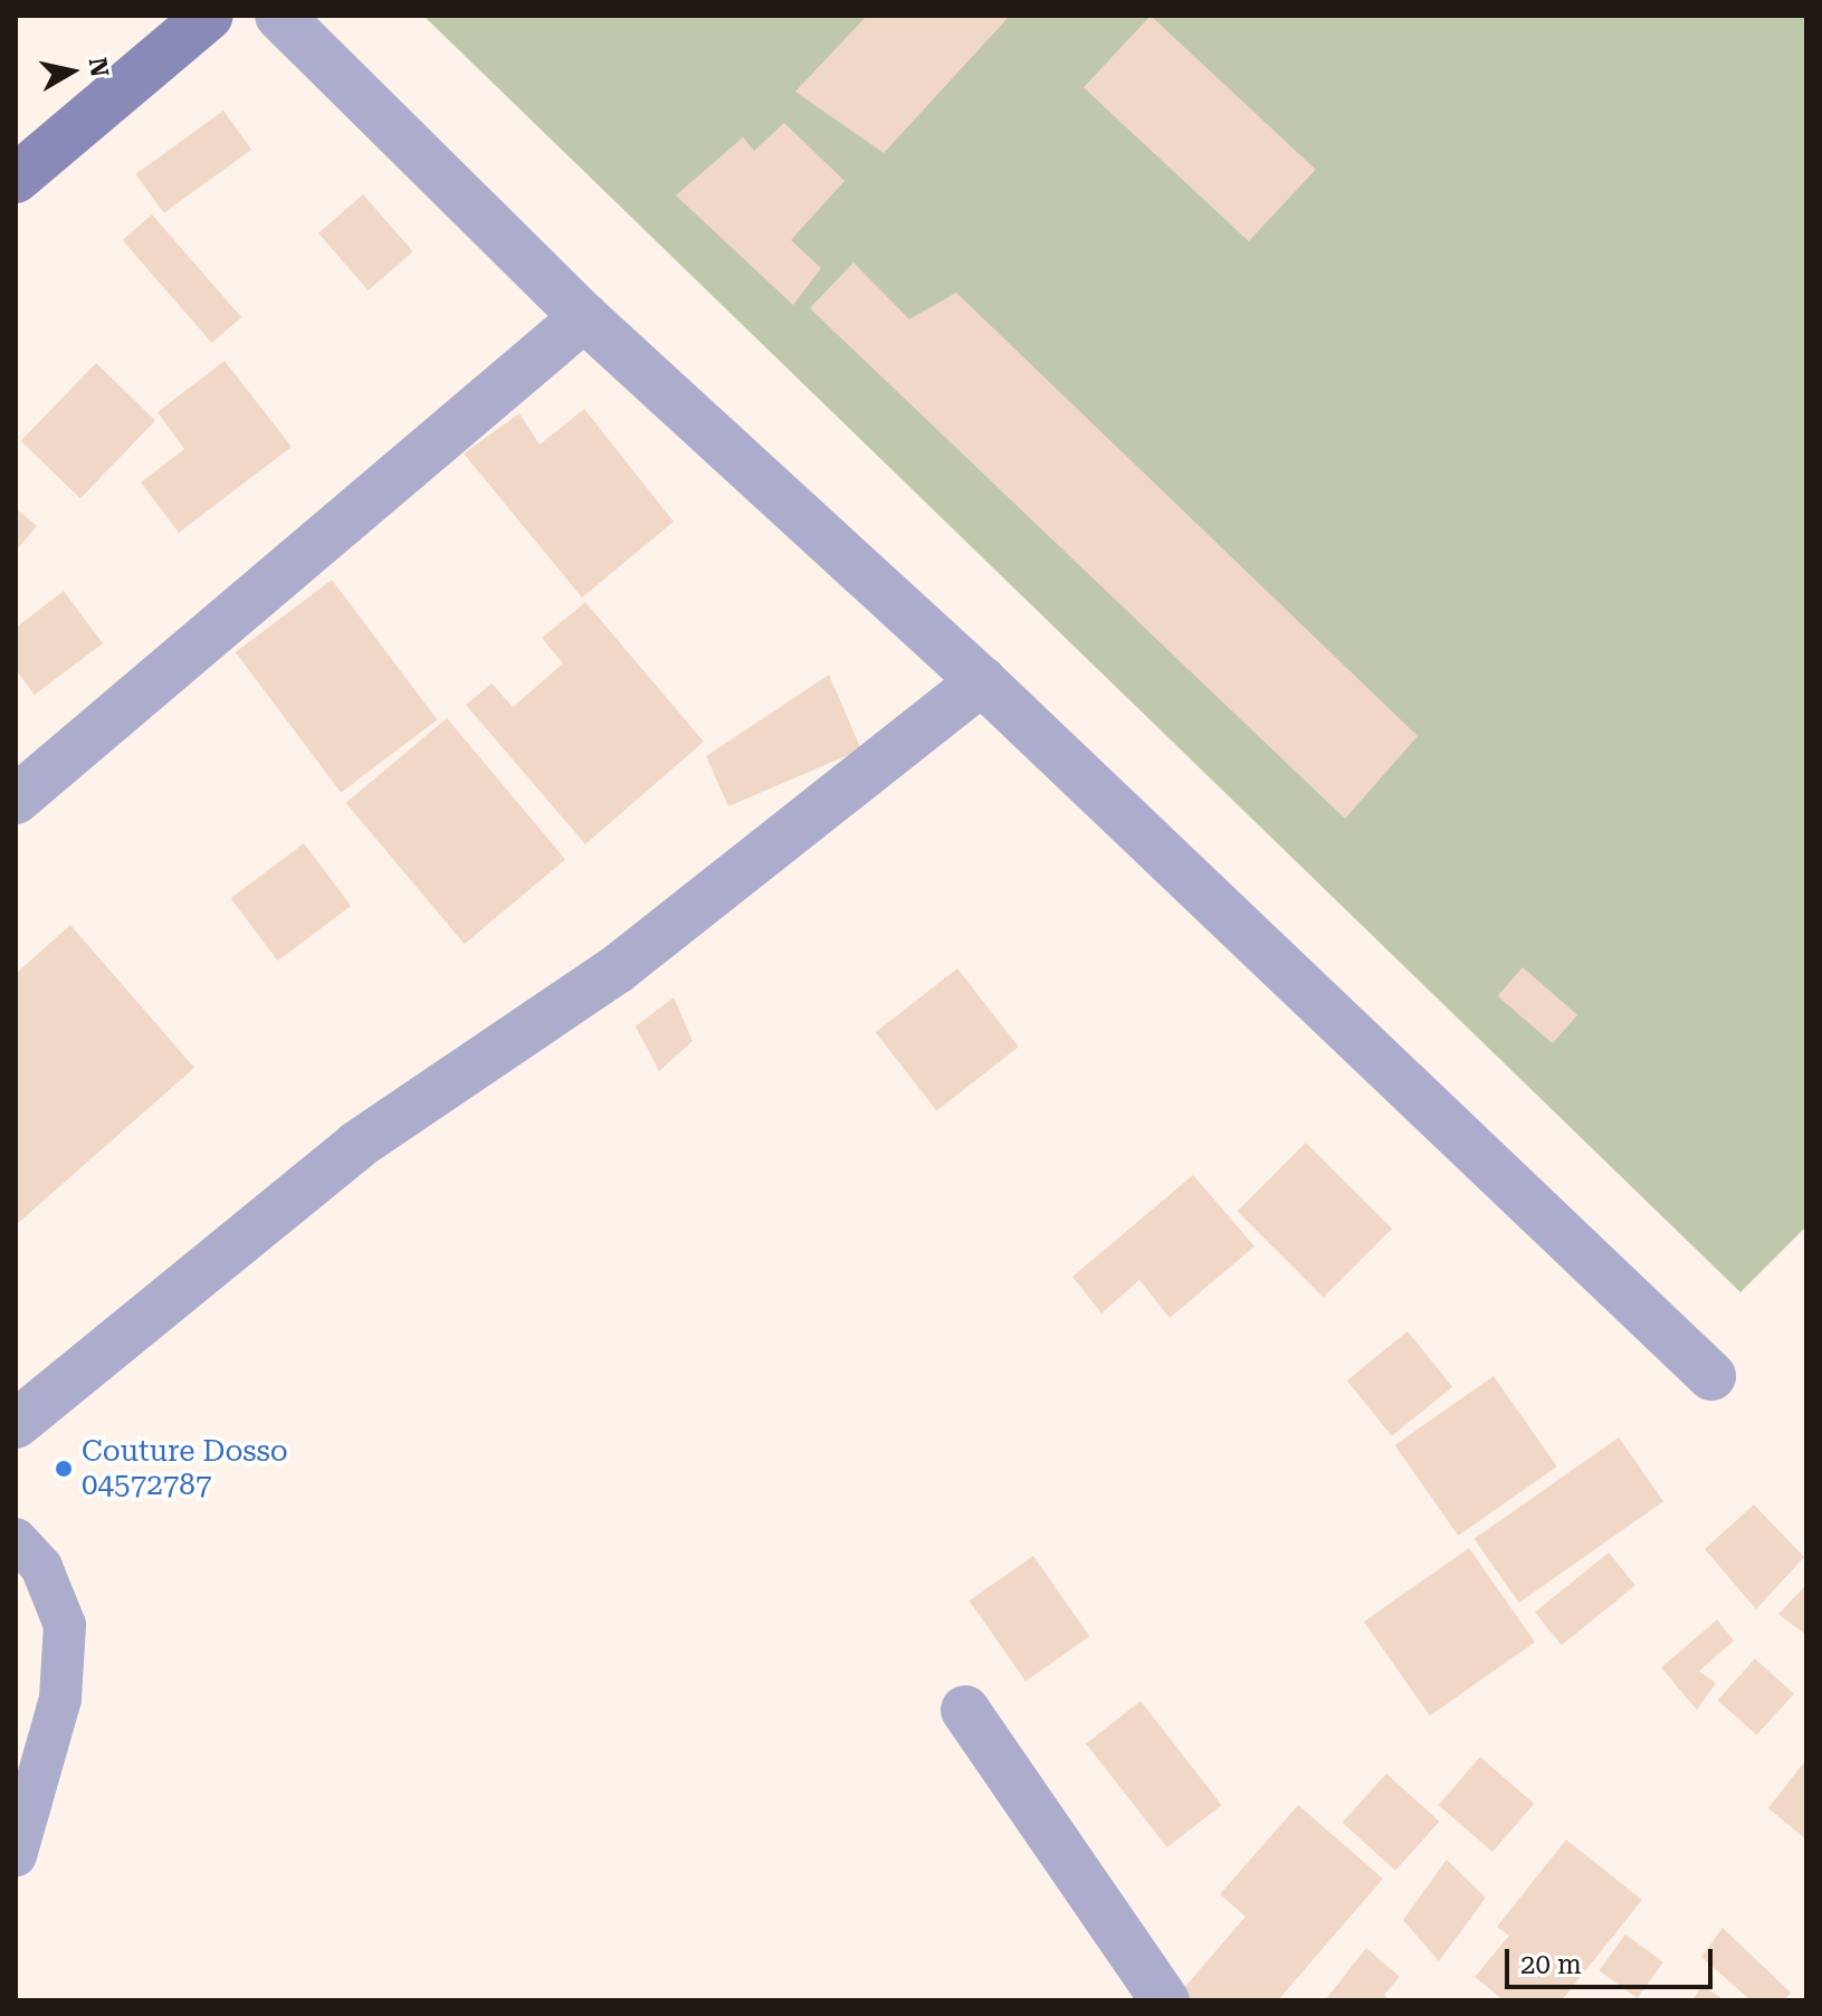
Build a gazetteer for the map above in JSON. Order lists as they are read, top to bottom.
{
  "places": ["Couture Dosso 04572787"],
  "scale_bar": "20 m",
  "north": "right"
}
